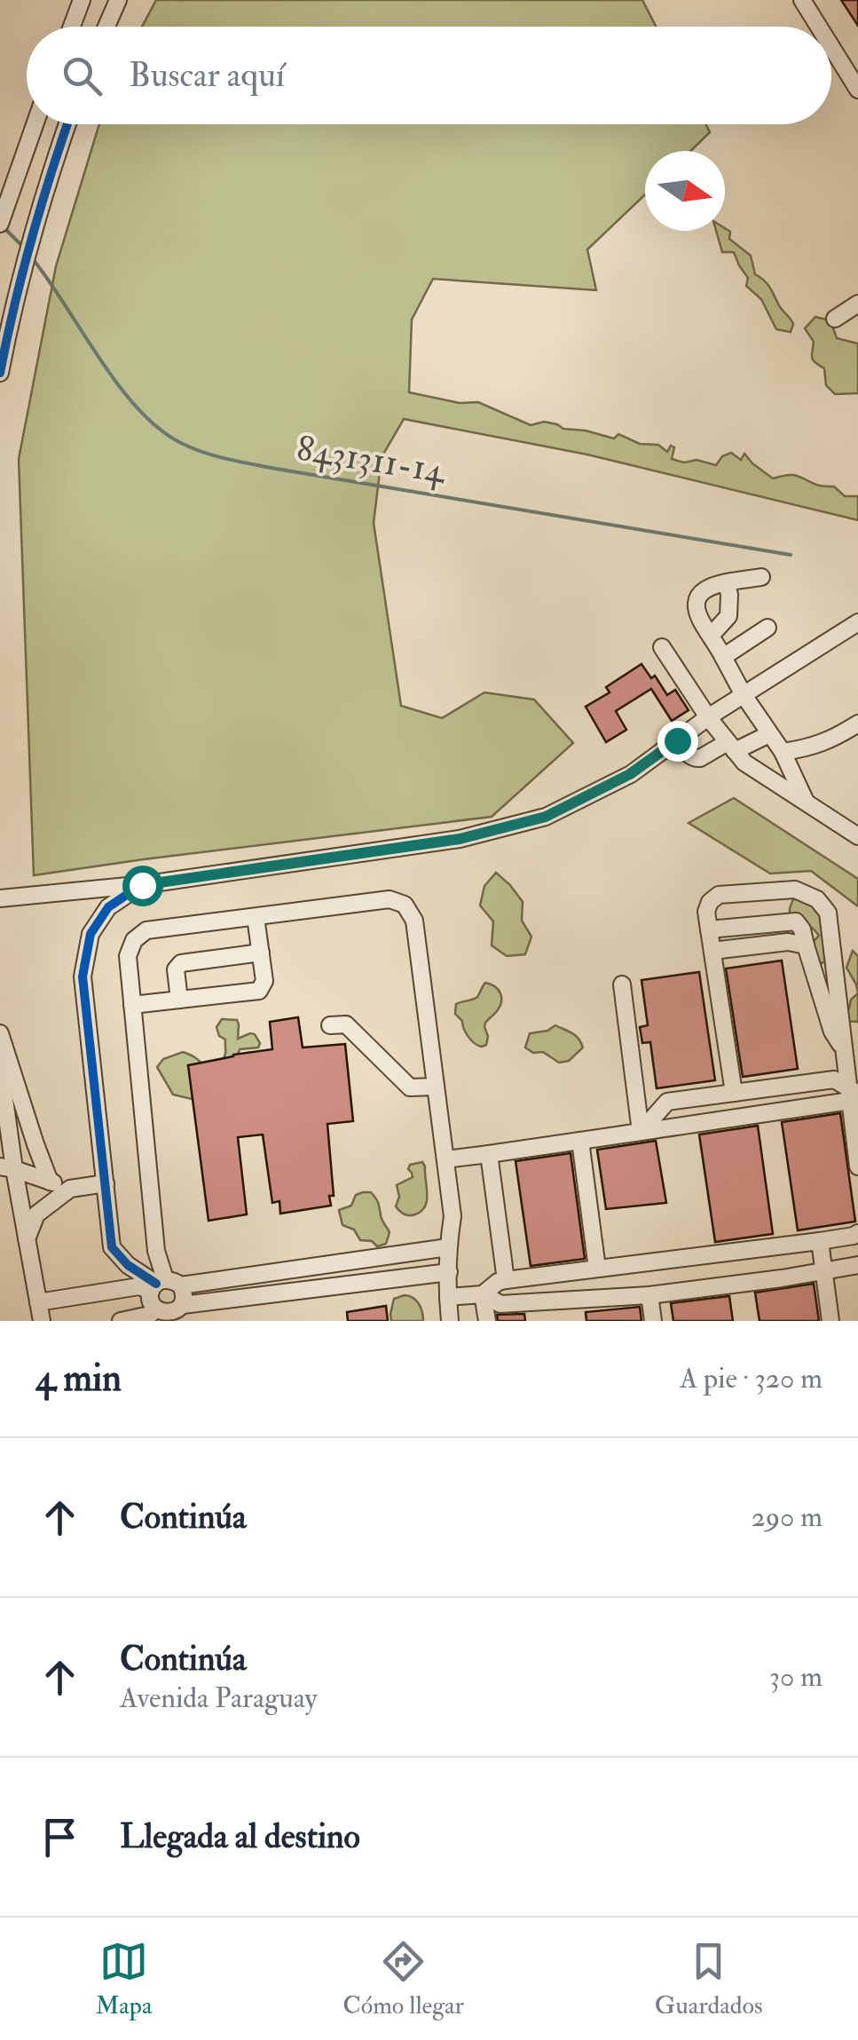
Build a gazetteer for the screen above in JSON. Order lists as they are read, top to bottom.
{
  "water": ["8431311-14"],
  "north": "right",
  "page": {
    "search": "Buscar aquí",
    "heading": ["4 min", "A pie · 320 m"],
    "list": [
      ["Continúa", "290 m"],
      ["Continúa", "Avenida Paraguay", "30 m"],
      "Llegada al destino"
    ],
    "nav": ["Mapa", "Cómo llegar", "Guardados"]
  }
}
